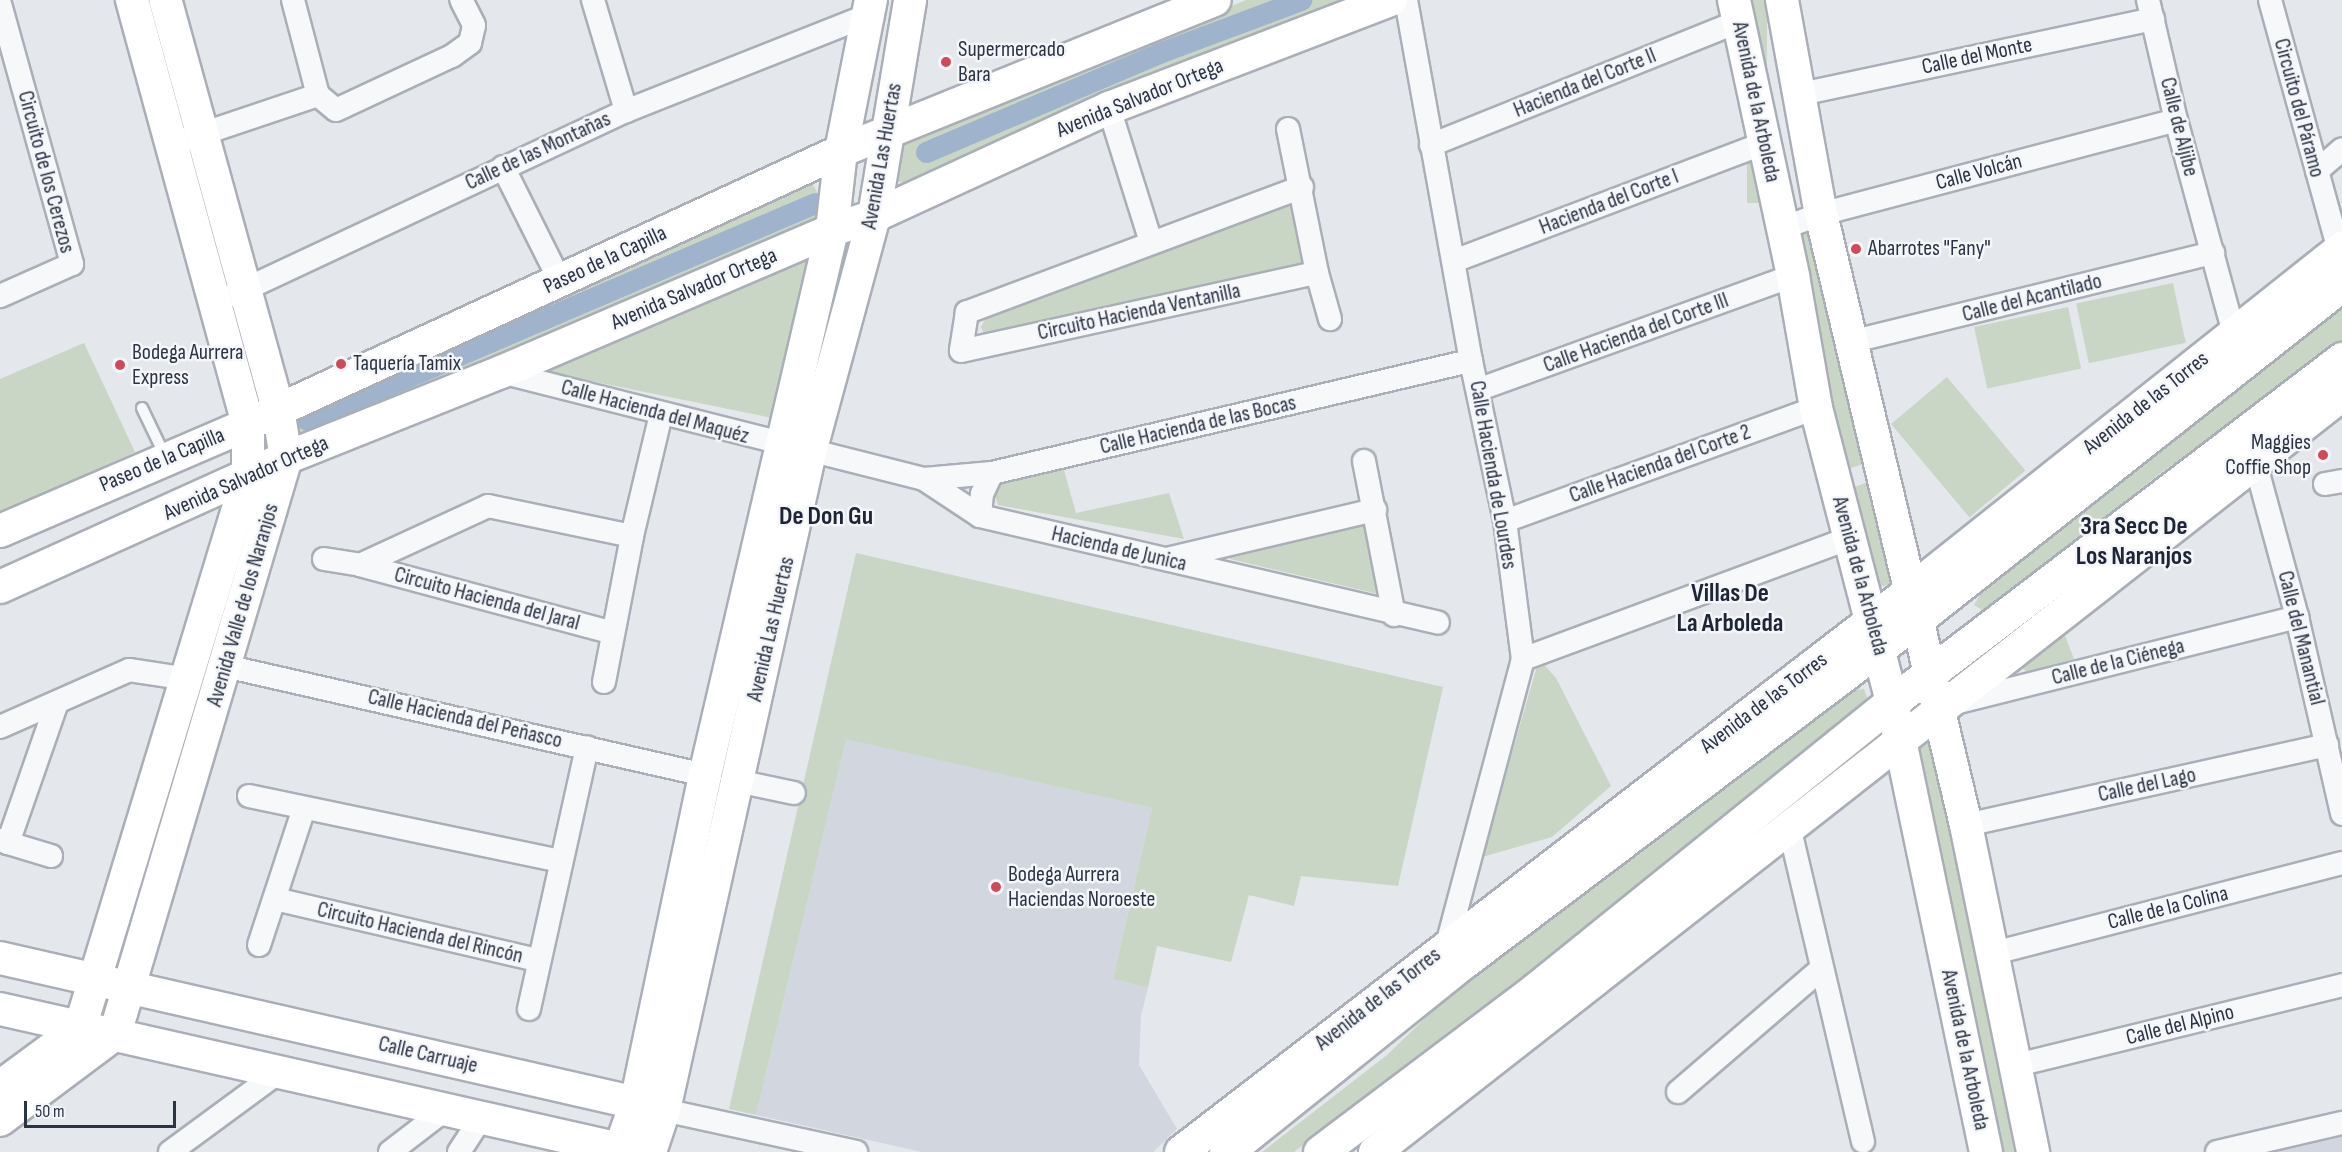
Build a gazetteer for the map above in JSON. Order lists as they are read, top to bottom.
{
  "streets": {
    "main road": ["Avenida de las Torres"],
    "street": [
      "Calle del Monte",
      "Hacienda del Corte II",
      "Avenida Salvador Ortega",
      "Avenida de la Arboleda",
      "Circuito del Páramo",
      "Calle de Aljibe",
      "Calle de las Montañas",
      "Avenida Las Huertas",
      "Circuito de los Cerezos",
      "Calle Volcán",
      "Hacienda del Corte I",
      "Paseo de la Capilla",
      "Calle del Acantilado",
      "Circuito Hacienda Ventanilla",
      "Calle Hacienda del Corte III",
      "Calle Hacienda del Maquéz",
      "Calle Hacienda de las Bocas",
      "Calle Hacienda del Corte 2",
      "Calle Hacienda de Lourdes",
      "Hacienda de Junica",
      "Circuito Hacienda del Jaral",
      "Avenida Valle de los Naranjos",
      "Calle del Manantial",
      "Calle de la Ciénega",
      "Calle Hacienda del Peñasco",
      "Calle del Lago",
      "Calle de la Colina",
      "Circuito Hacienda del Rincón",
      "Calle del Alpino",
      "Calle Carruaje"
    ]
  },
  "crossings": [
    ["Calle del Monte", "Avenida de la Arboleda"],
    ["Calle del Monte", "Calle de Aljibe"],
    ["Hacienda del Corte II", "Avenida de la Arboleda"],
    ["Hacienda del Corte II", "Calle Hacienda de Lourdes"],
    ["Avenida Salvador Ortega", "Avenida Las Huertas"],
    ["Avenida Salvador Ortega", "Calle Hacienda del Maquéz"],
    ["Avenida Salvador Ortega", "Avenida Valle de los Naranjos"],
    ["Avenida de la Arboleda", "Calle Volcán"],
    ["Avenida de la Arboleda", "Hacienda del Corte I"],
    ["Avenida de la Arboleda", "Calle del Acantilado"],
    ["Avenida de la Arboleda", "Calle Hacienda del Corte III"],
    ["Avenida de la Arboleda", "Avenida de las Torres"],
    ["Avenida de la Arboleda", "Calle Hacienda del Corte 2"],
    ["Avenida de la Arboleda", "Calle de la Ciénega"],
    ["Avenida de la Arboleda", "Calle del Lago"],
    ["Avenida de la Arboleda", "Calle de la Colina"],
    ["Avenida de la Arboleda", "Calle del Alpino"],
    ["Circuito del Páramo", "Avenida de las Torres"],
    ["Calle de Aljibe", "Calle Volcán"],
    ["Calle de Aljibe", "Calle del Acantilado"],
    ["Calle de Aljibe", "Avenida de las Torres"],
    ["Calle de las Montañas", "Avenida Las Huertas"],
    ["Calle de las Montañas", "Avenida Valle de los Naranjos"],
    ["Avenida Las Huertas", "Paseo de la Capilla"],
    ["Avenida Las Huertas", "Calle Hacienda del Maquéz"],
    ["Avenida Las Huertas", "Hacienda de Junica"],
    ["Avenida Las Huertas", "Calle Hacienda del Peñasco"],
    ["Avenida Las Huertas", "Calle Carruaje"],
    ["Hacienda del Corte I", "Calle Hacienda de Lourdes"],
    ["Paseo de la Capilla", "Avenida Valle de los Naranjos"],
    ["Calle Hacienda del Corte III", "Calle Hacienda de Lourdes"],
    ["Avenida de las Torres", "Calle Hacienda de Lourdes"],
    ["Calle Hacienda del Maquéz", "Hacienda de Junica"],
    ["Calle Hacienda del Maquéz", "Circuito Hacienda del Jaral"],
    ["Calle Hacienda de las Bocas", "Calle Hacienda de Lourdes"],
    ["Calle Hacienda de las Bocas", "Hacienda de Junica"],
    ["Calle Hacienda del Corte 2", "Calle Hacienda de Lourdes"],
    ["Avenida Valle de los Naranjos", "Calle Hacienda del Peñasco"],
    ["Avenida Valle de los Naranjos", "Calle Carruaje"],
    ["Calle del Manantial", "Calle de la Ciénega"],
    ["Calle del Manantial", "Calle del Lago"],
    ["Calle Hacienda del Peñasco", "Circuito Hacienda del Rincón"]
  ],
  "districts": ["De Don Gu", "3ra Secc De Los Naranjos", "Villas De La Arboleda"],
  "places": [
    "Supermercado Bara",
    "Abarrotes \"Fany\"",
    "Taquería Tamix",
    "Bodega Aurrera Express",
    "Maggies Coffie Shop",
    "Bodega Aurrera Haciendas Noroeste"
  ],
  "scale_bar": "50 m"
}
